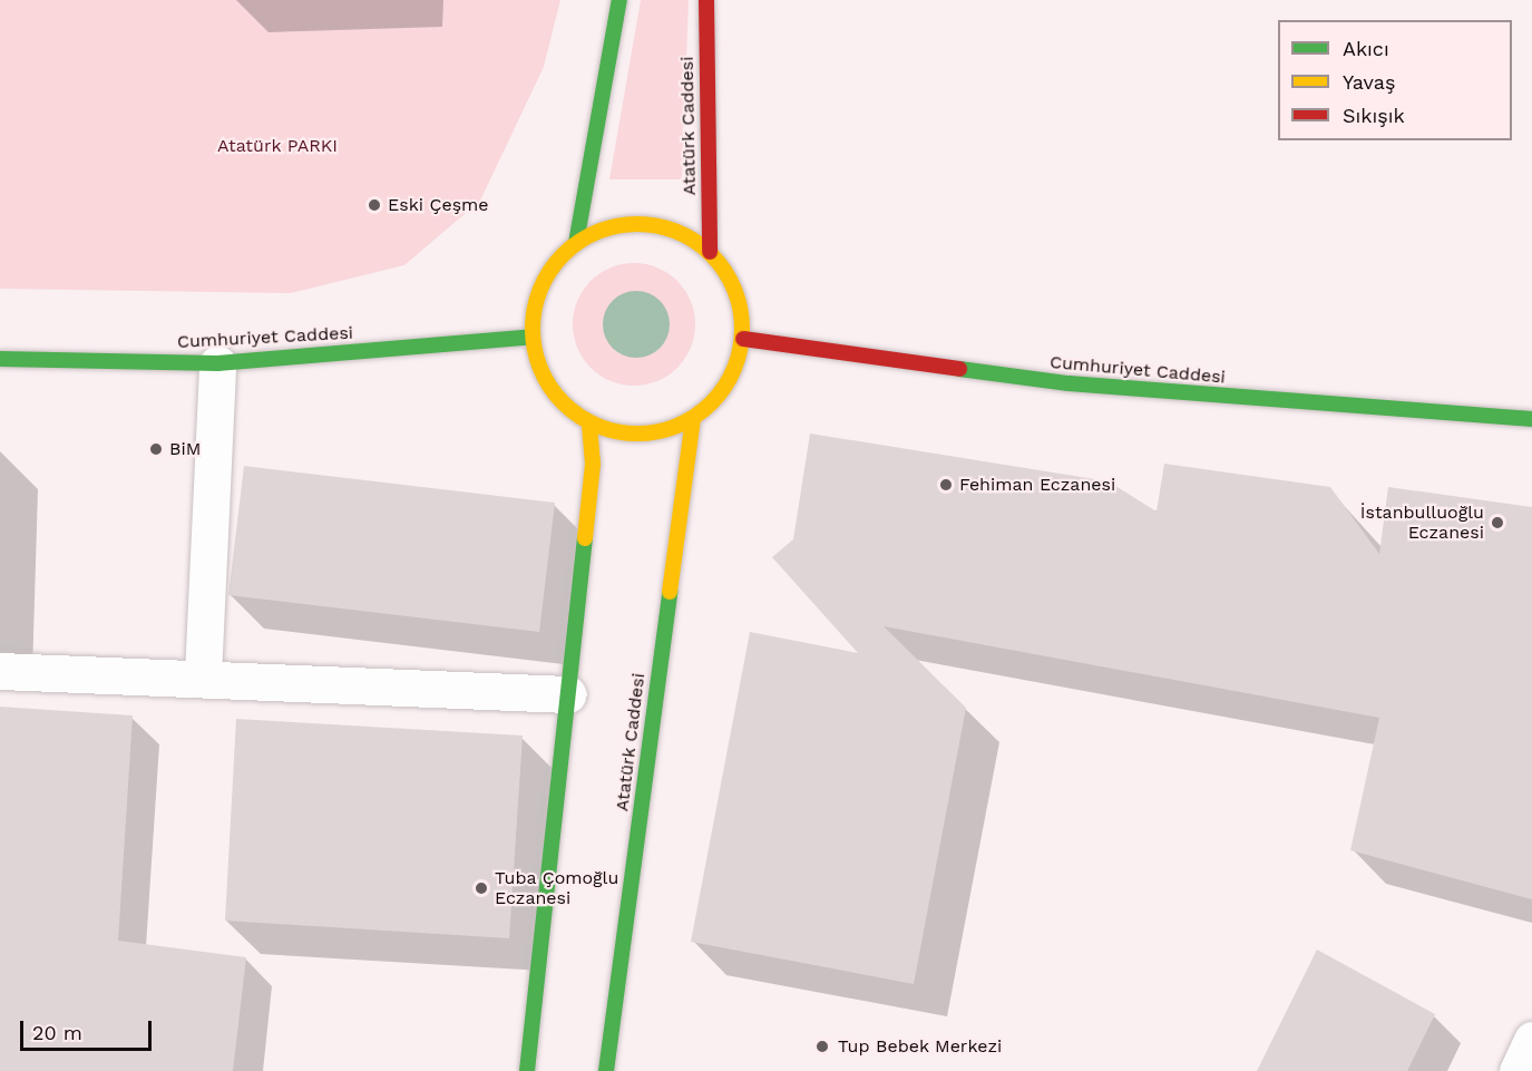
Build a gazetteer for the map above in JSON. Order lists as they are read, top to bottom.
{
  "streets": {
    "main road": ["Atatürk Caddesi", "Cumhuriyet Caddesi"]
  },
  "crossings": [
    ["Atatürk Caddesi", "Cumhuriyet Caddesi"]
  ],
  "parks": ["Atatürk PARKI"],
  "places": [
    "Eski Çeşme",
    "BiM",
    "Fehiman Eczanesi",
    "İstanbulluoğlu Eczanesi",
    "Tuba Çomoğlu Eczanesi",
    "Tup Bebek Merkezi"
  ],
  "legend": ["Akıcı", "Yavaş", "Sıkışık"],
  "scale_bar": "20 m"
}
